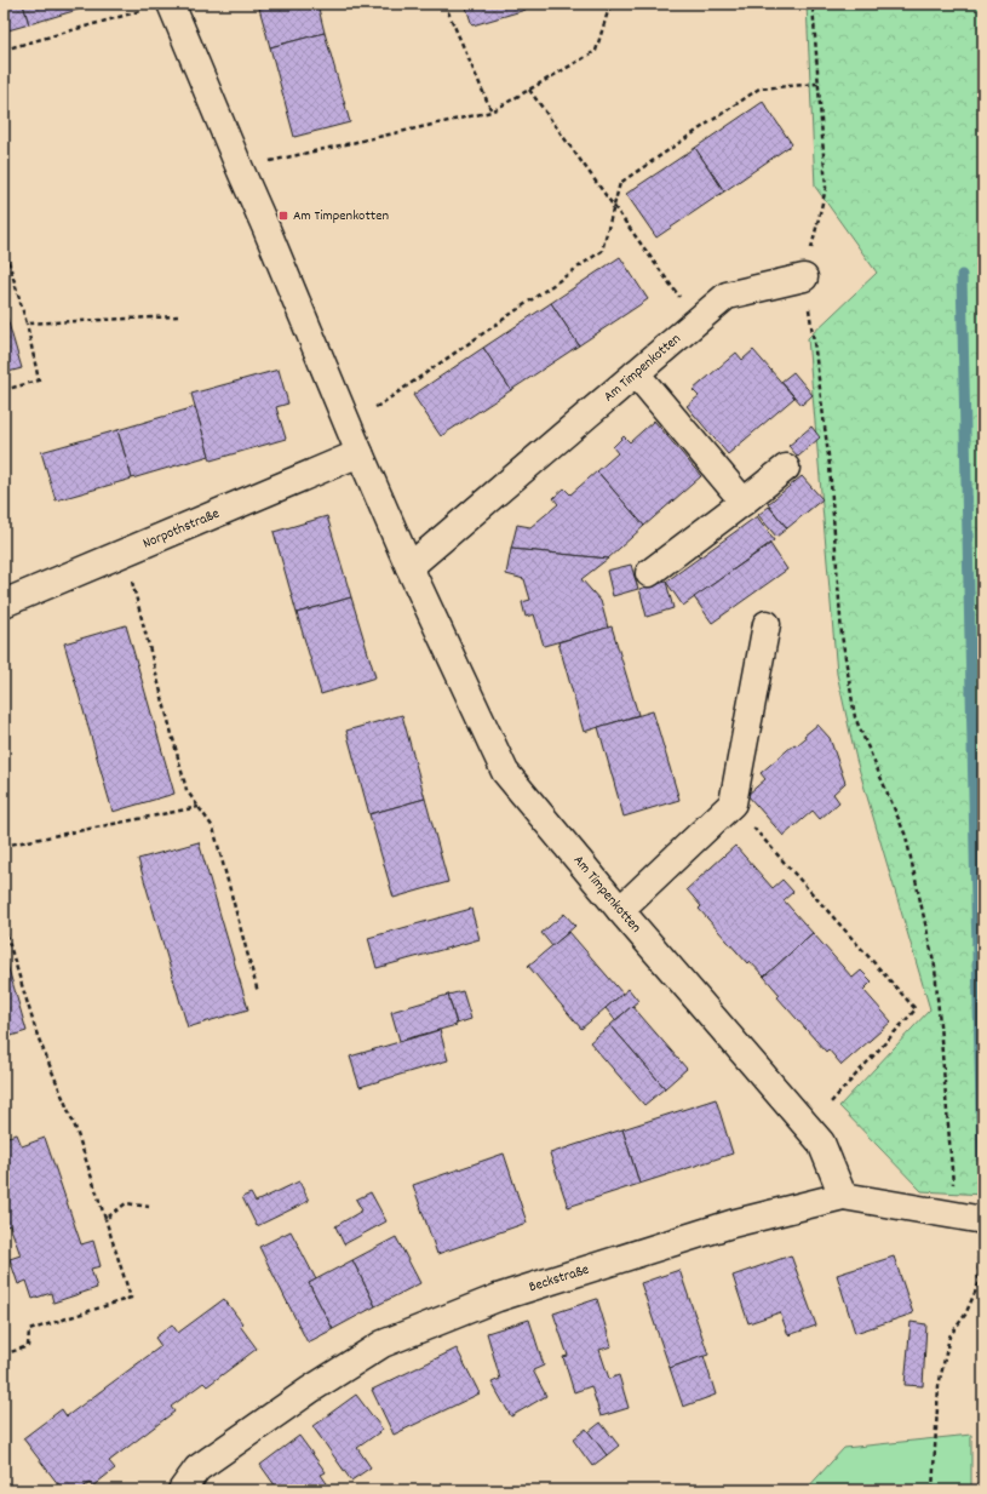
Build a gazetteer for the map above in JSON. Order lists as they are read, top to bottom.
{
  "streets": {
    "street": ["Am Timpenkotten", "Norpothstraße", "Beckstraße"]
  },
  "crossings": [
    ["Am Timpenkotten", "Norpothstraße"],
    ["Am Timpenkotten", "Beckstraße"]
  ],
  "places": {
    "transit": ["Am Timpenkotten"]
  }
}
